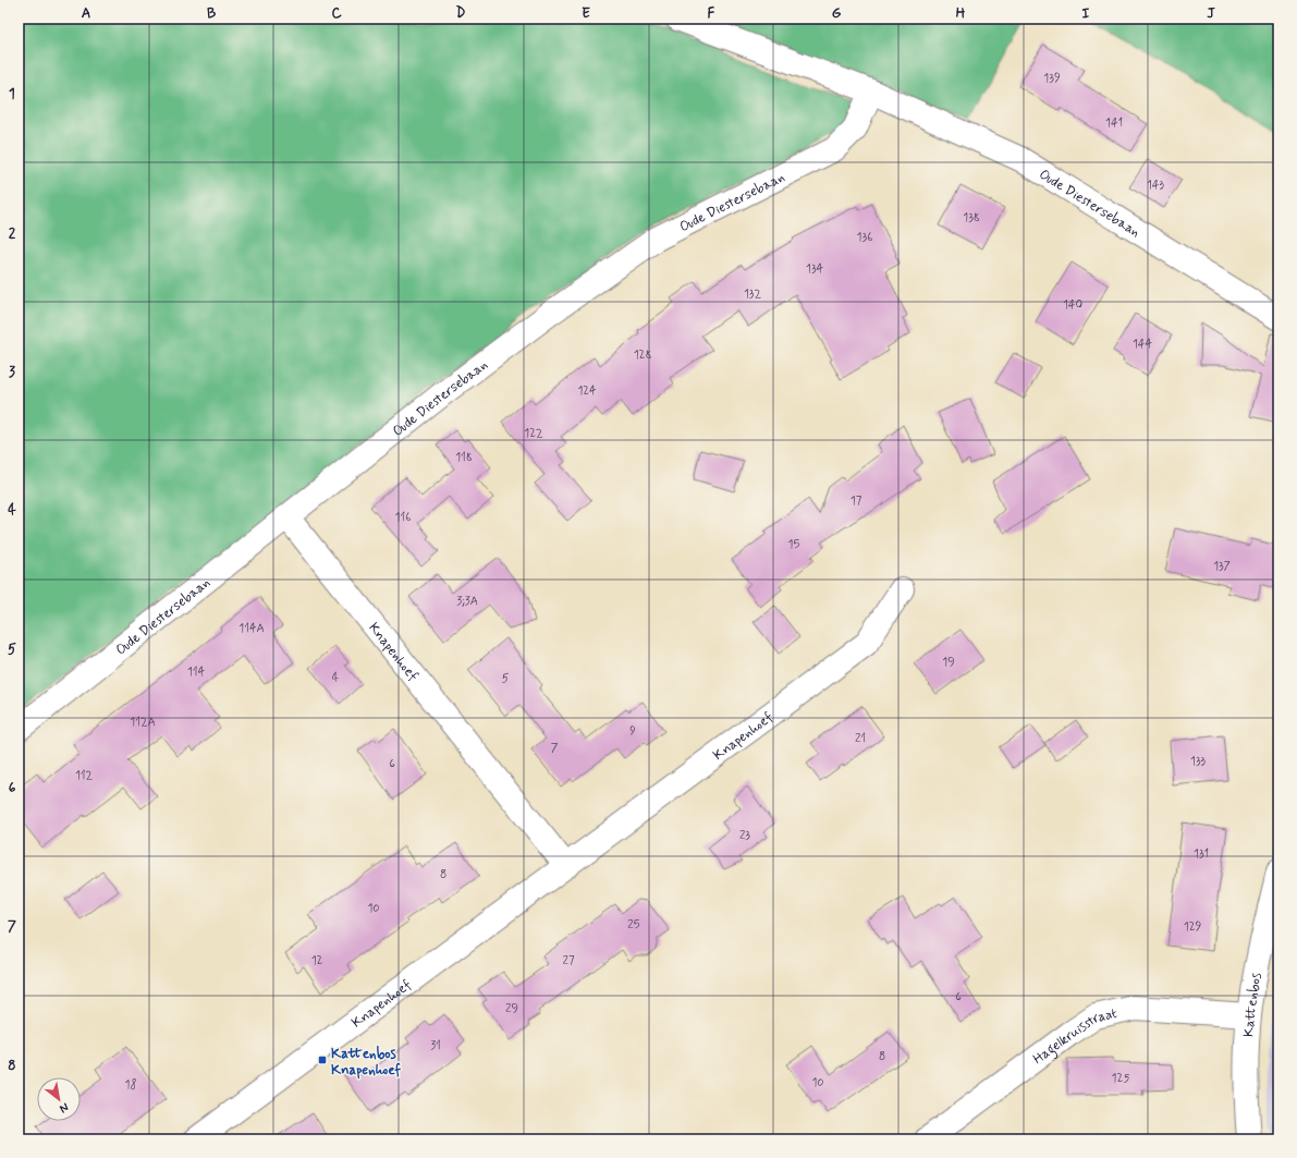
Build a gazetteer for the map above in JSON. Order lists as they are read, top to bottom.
{
  "streets": {
    "street": [
      "Oude Diestersebaan",
      "Knapenhoef",
      "Kattenbos",
      "Hagelkruisstraat"
    ]
  },
  "crossings": [
    ["Oude Diestersebaan", "Knapenhoef"],
    ["Kattenbos", "Hagelkruisstraat"]
  ],
  "places": {
    "transit": ["Kattenbos Knapenhoef"]
  },
  "house_numbers": [
    "139",
    "141",
    "143",
    "138",
    "136",
    "134",
    "132",
    "140",
    "144",
    "128",
    "124",
    "122",
    "118",
    "17",
    "116",
    "15",
    "137",
    "3;3A",
    "114A",
    "19",
    "114",
    "4",
    "5",
    "112A",
    "9",
    "21",
    "7",
    "133",
    "6",
    "112",
    "23",
    "131",
    "8",
    "10",
    "25",
    "129",
    "12",
    "27",
    "6",
    "29",
    "31",
    "8",
    "125",
    "10",
    "18"
  ],
  "north": "bottom right",
  "grid": {
    "columns": [
      "A",
      "B",
      "C",
      "D",
      "E",
      "F",
      "G",
      "H",
      "I",
      "J"
    ],
    "rows": [
      "1",
      "2",
      "3",
      "4",
      "5",
      "6",
      "7",
      "8"
    ]
  }
}
